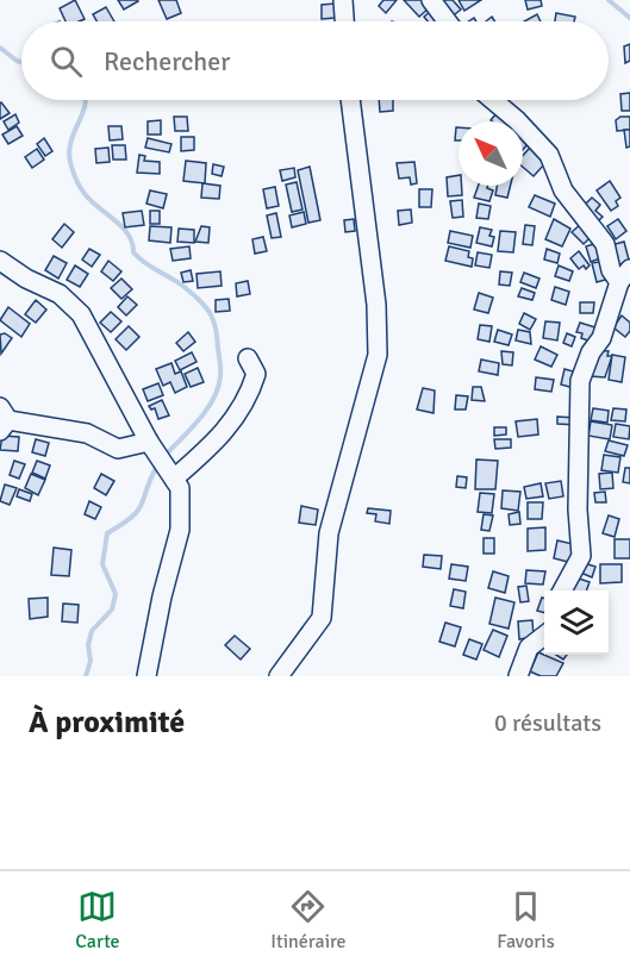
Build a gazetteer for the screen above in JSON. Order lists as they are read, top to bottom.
{
  "north": "top left",
  "page": {
    "search": "Rechercher",
    "heading": ["À proximité", "0 résultats"],
    "nav": ["Carte", "Itinéraire", "Favoris"]
  }
}
